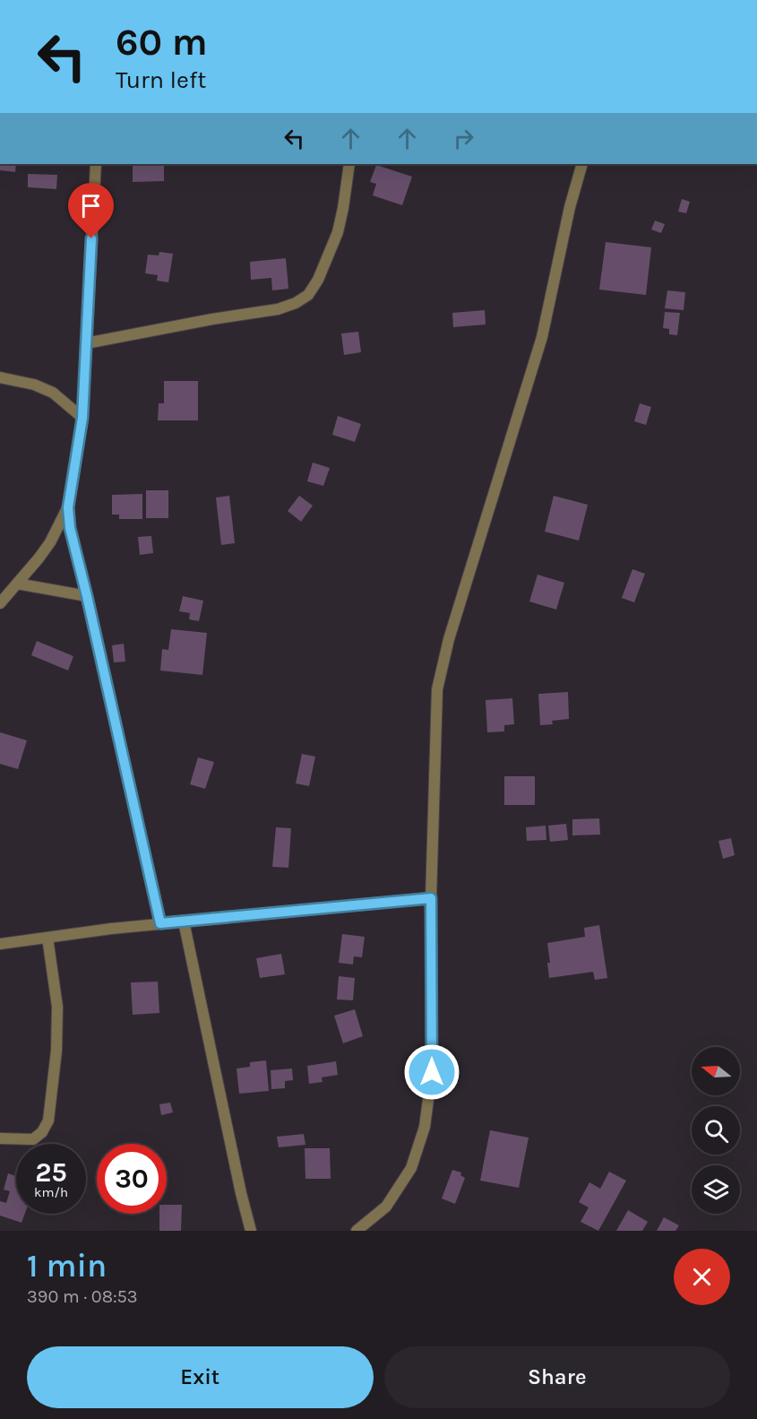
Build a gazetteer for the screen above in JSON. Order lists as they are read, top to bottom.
{
  "north": "left",
  "page": {
    "turn": ["60 m", "Turn left"],
    "speed": "25 km/h",
    "limit": "30",
    "heading": ["1 min", "390 m · 08:53"],
    "buttons": ["Exit", "Share"]
  }
}
